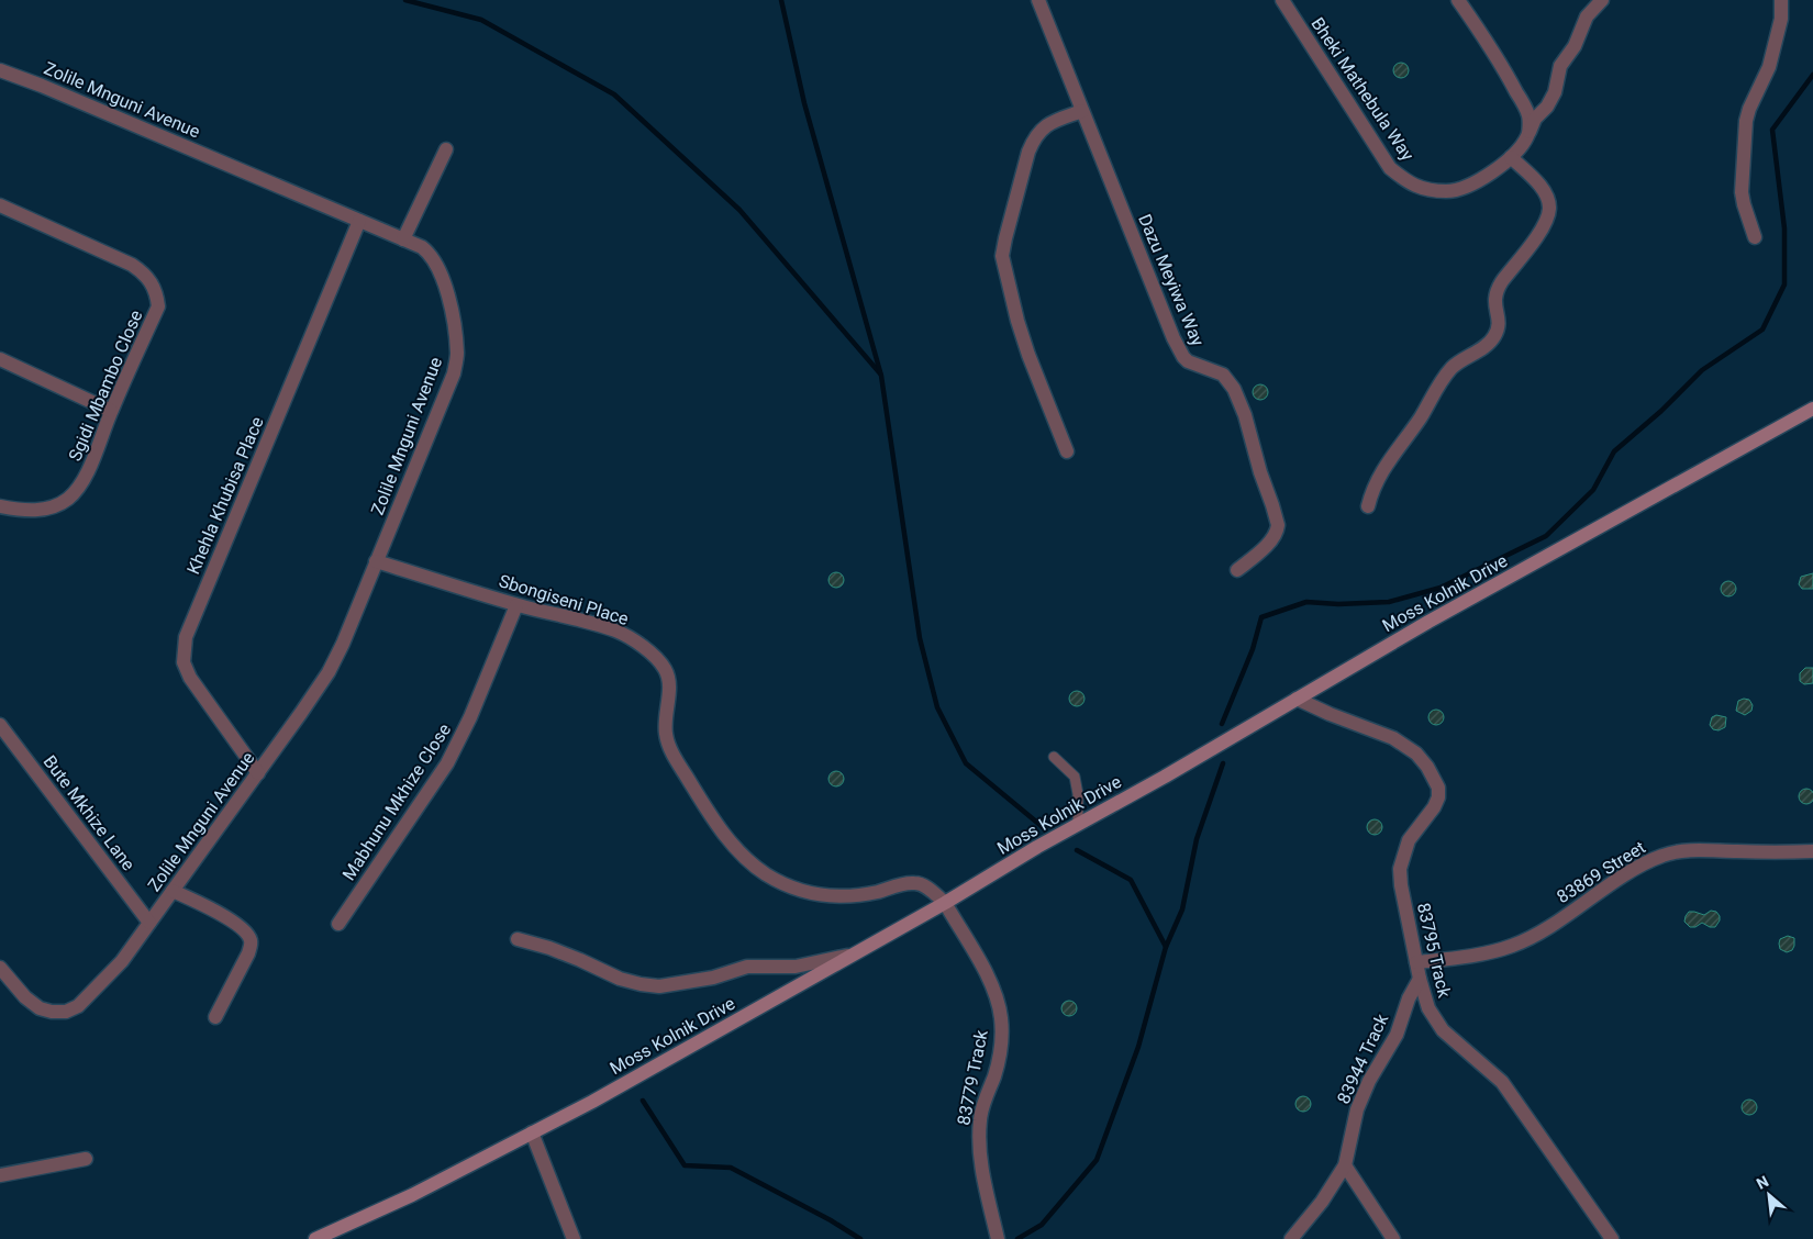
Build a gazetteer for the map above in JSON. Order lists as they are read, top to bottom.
{
  "streets": {
    "main road": ["Moss Kolnik Drive"],
    "street": [
      "Bheki Mathebula Way",
      "Zolile Mnguni Avenue",
      "Dazu Meyiwa Way",
      "Sgidi Mbambo Close",
      "Khehla Khubisa Place",
      "Sbongiseni Place",
      "Mabhunu Mkhize Close",
      "Bute Mkhize Lane",
      "83869 Street",
      "83795 Track",
      "83944 Track",
      "83779 Track"
    ]
  },
  "crossings": [
    ["Zolile Mnguni Avenue", "Khehla Khubisa Place"],
    ["Zolile Mnguni Avenue", "Sbongiseni Place"],
    ["Zolile Mnguni Avenue", "Bute Mkhize Lane"],
    ["Moss Kolnik Drive", "Sbongiseni Place"],
    ["Moss Kolnik Drive", "83795 Track"],
    ["Moss Kolnik Drive", "83779 Track"],
    ["Sbongiseni Place", "Mabhunu Mkhize Close"],
    ["Sbongiseni Place", "83779 Track"],
    ["83869 Street", "83795 Track"],
    ["83795 Track", "83944 Track"]
  ],
  "north": "top left"
}
